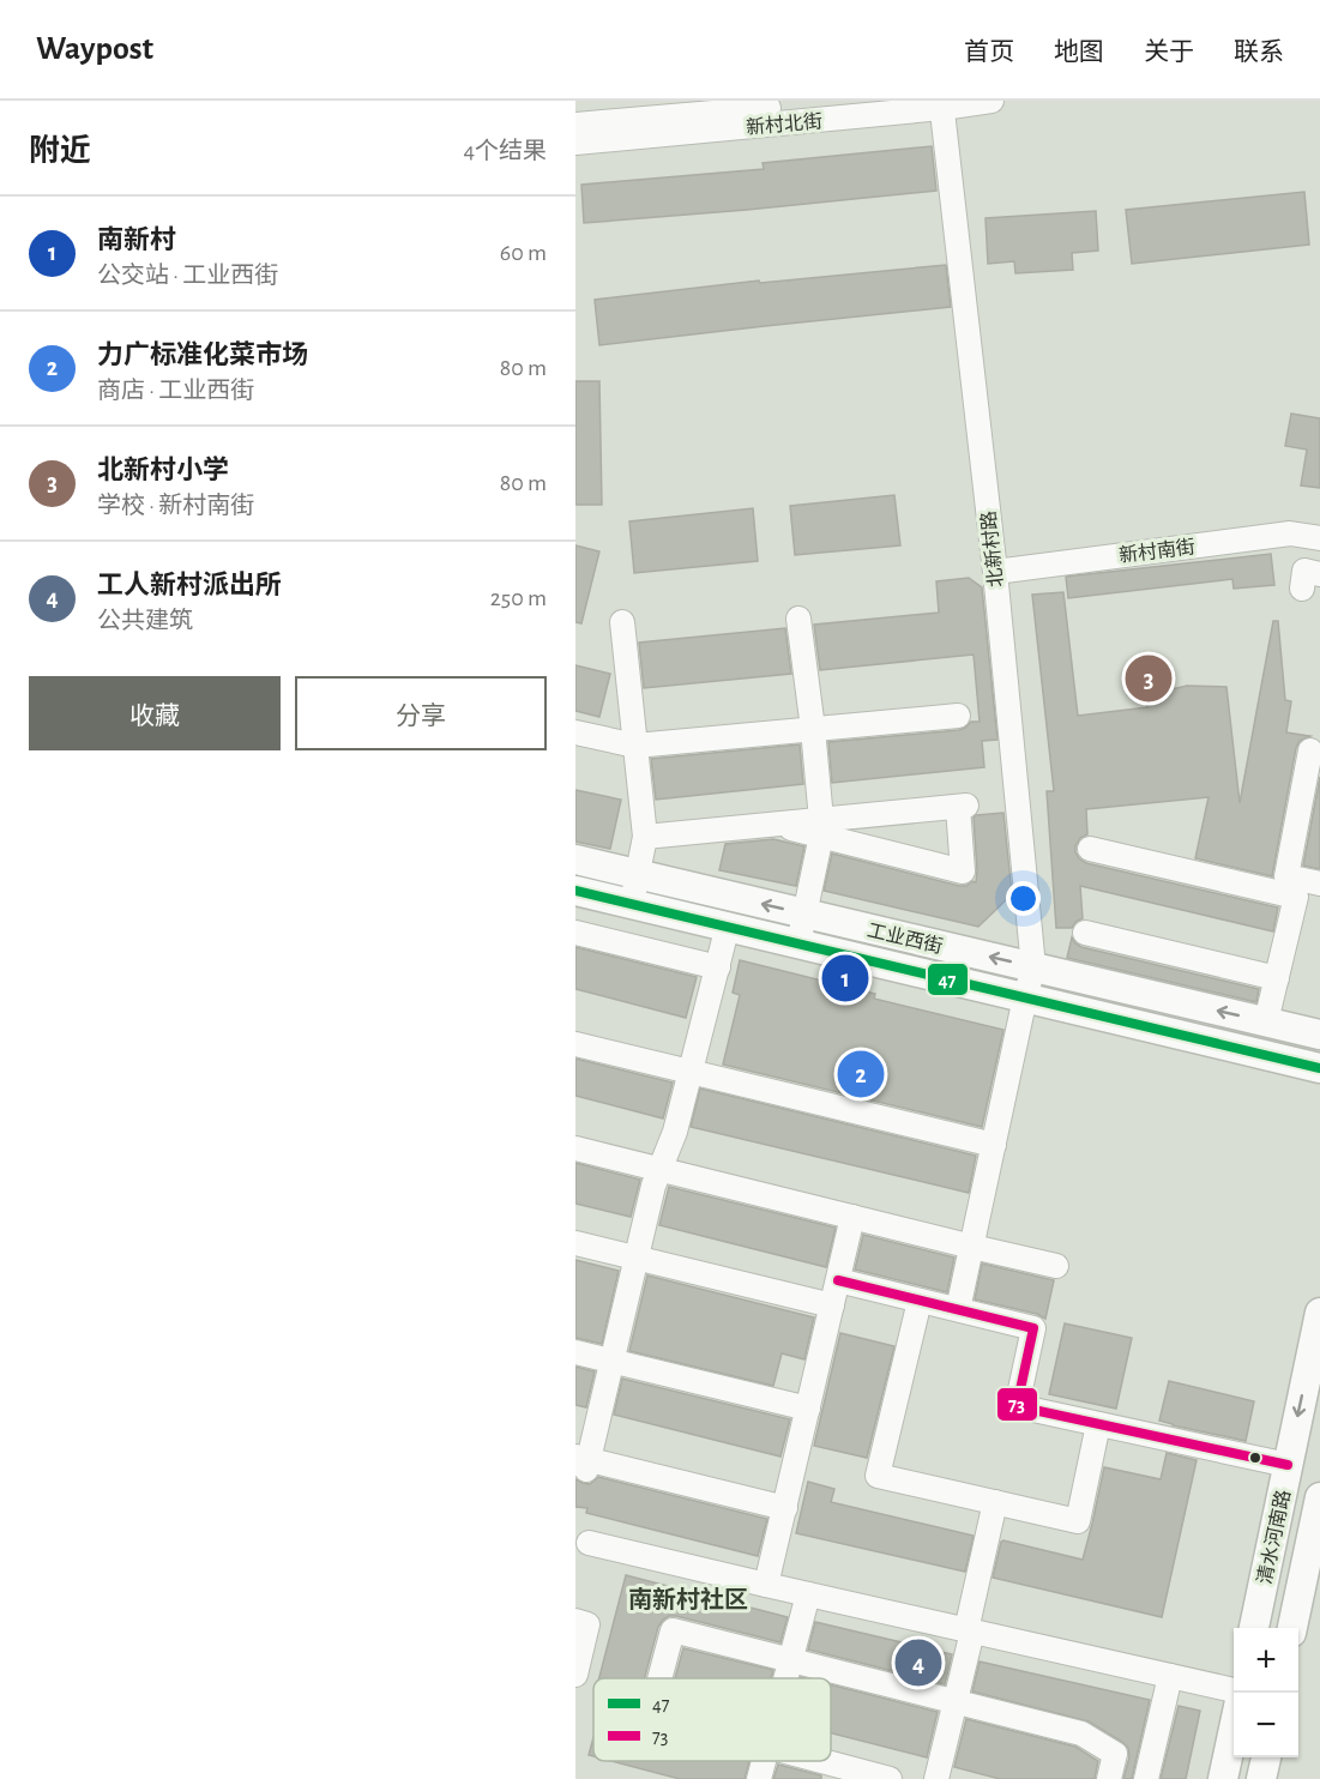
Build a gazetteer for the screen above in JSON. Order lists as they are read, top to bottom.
{
  "streets": {
    "main road": ["工业西街", "清水河南路"],
    "street": ["新村北街", "北新村路", "新村南街"]
  },
  "crossings": [
    ["新村北街", "北新村路"],
    ["北新村路", "新村南街"],
    ["北新村路", "工业西街"]
  ],
  "districts": ["南新村社区"],
  "lines": ["transit line 47", "transit line 73"],
  "legend": ["47", "73"],
  "page": {
    "header": "Waypost",
    "nav": [
      "首页",
      "地图",
      "关于",
      "联系"
    ],
    "heading": ["附近", "4个结果"],
    "list": [
      {
        "mark": "1",
        "name": "南新村",
        "note": "公交站 · 工业西街",
        "value": "60 m"
      },
      {
        "mark": "2",
        "name": "力广标准化菜市场",
        "note": "商店 · 工业西街",
        "value": "80 m"
      },
      {
        "mark": "3",
        "name": "北新村小学",
        "note": "学校 · 新村南街",
        "value": "80 m"
      },
      {
        "mark": "4",
        "name": "工人新村派出所",
        "note": "公共建筑",
        "value": "250 m"
      }
    ],
    "pins": [
      "3",
      "1",
      "2",
      "4"
    ],
    "buttons": ["收藏", "分享"],
    "map_buttons": ["+", "−"]
  }
}
